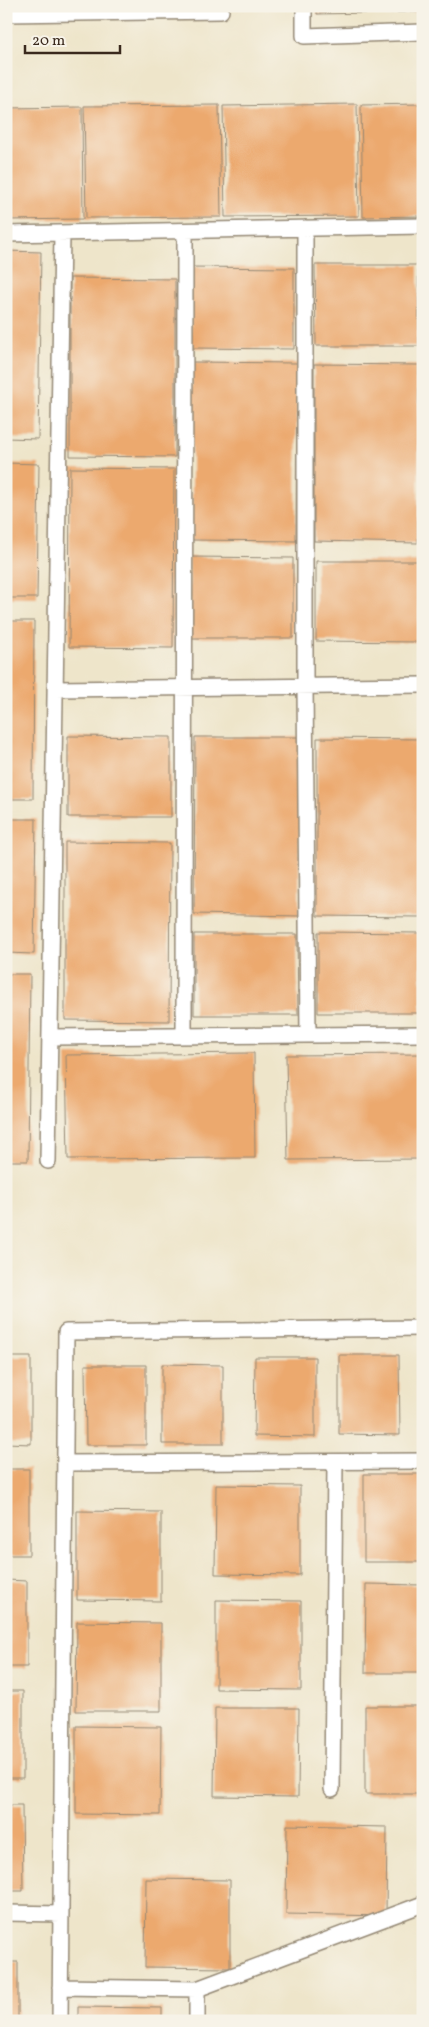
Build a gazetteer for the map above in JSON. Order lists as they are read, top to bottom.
{
  "scale_bar": "20 m"
}
